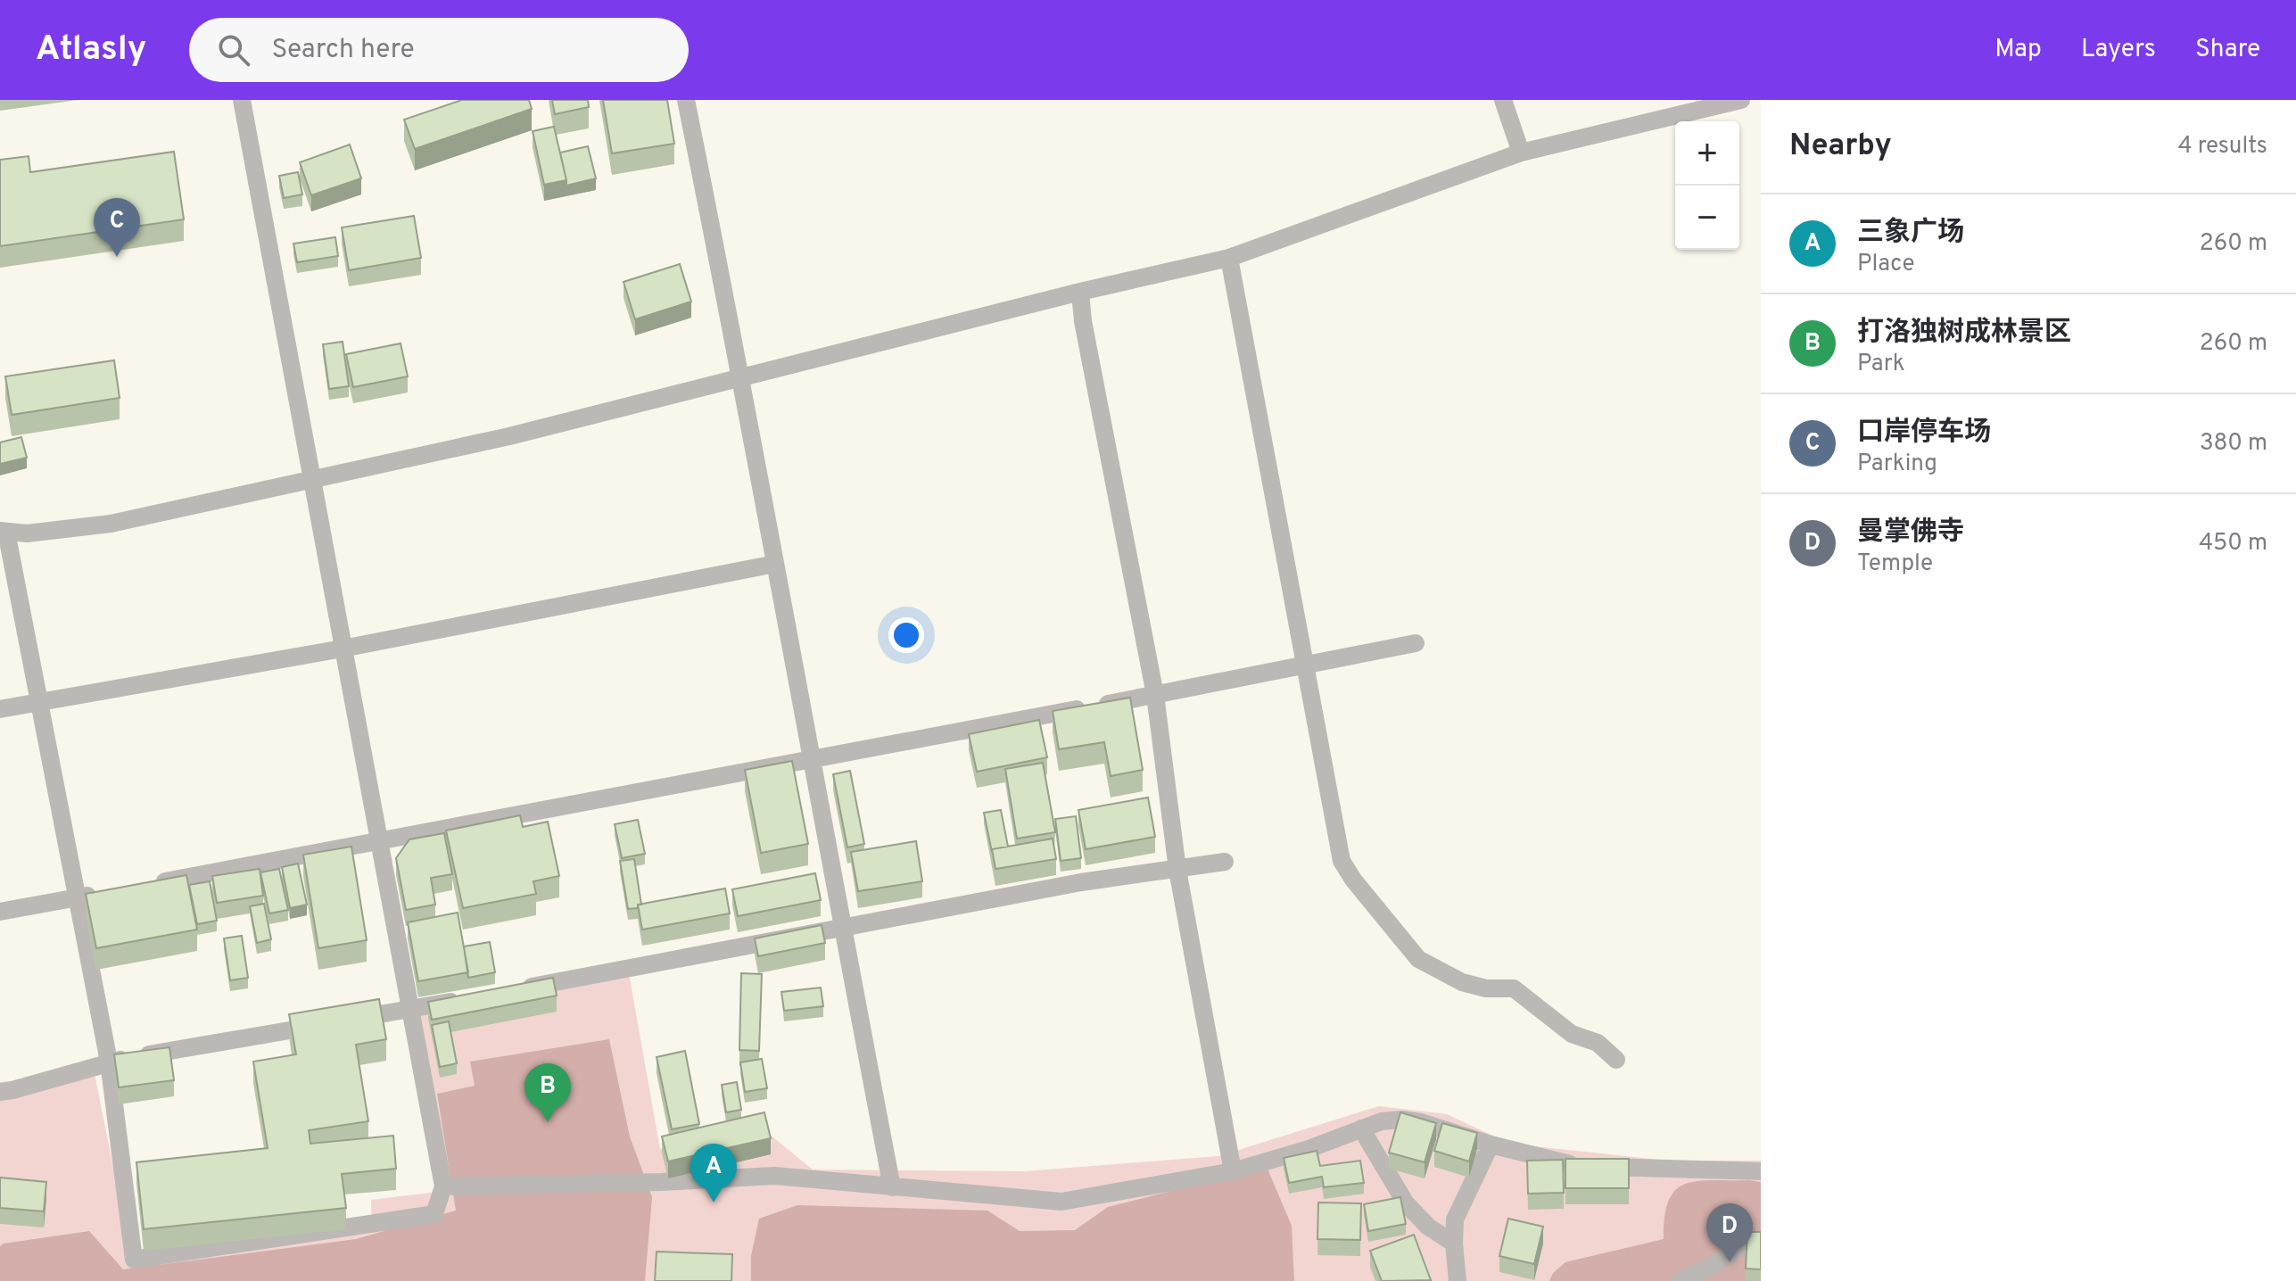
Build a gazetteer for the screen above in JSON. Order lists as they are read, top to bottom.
{
  "page": {
    "header": "Atlasly",
    "search": "Search here",
    "nav": ["Map", "Layers", "Share"],
    "heading": ["Nearby", "4 results"],
    "map_buttons": ["+", "−"],
    "list": [
      {
        "mark": "A",
        "name": "三象广场",
        "note": "Place",
        "value": "260 m"
      },
      {
        "mark": "B",
        "name": "打洛独树成林景区",
        "note": "Park",
        "value": "260 m"
      },
      {
        "mark": "C",
        "name": "口岸停车场",
        "note": "Parking",
        "value": "380 m"
      },
      {
        "mark": "D",
        "name": "曼掌佛寺",
        "note": "Temple",
        "value": "450 m"
      }
    ],
    "pins": [
      "C",
      "B",
      "A",
      "D"
    ]
  }
}
